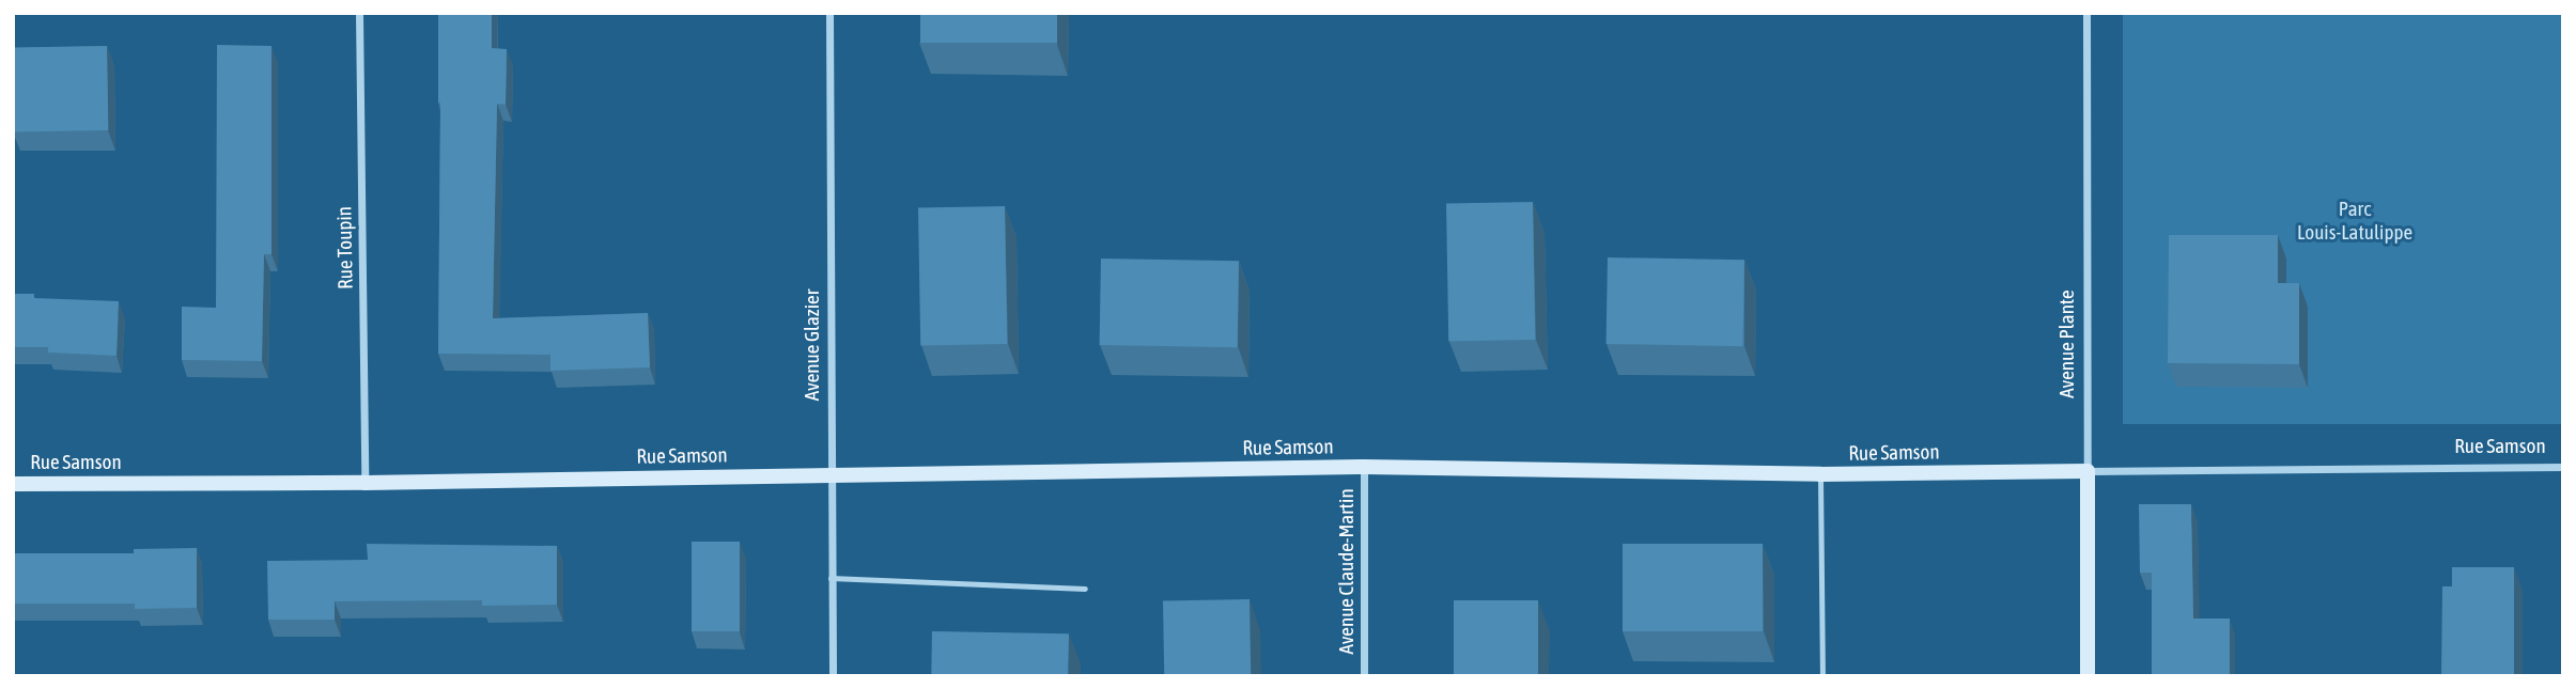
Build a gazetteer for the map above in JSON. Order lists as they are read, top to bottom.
{
  "streets": {
    "street": [
      "Rue Toupin",
      "Avenue Plante",
      "Avenue Glazier",
      "Rue Samson",
      "Avenue Claude-Martin"
    ]
  },
  "crossings": [
    ["Rue Toupin", "Rue Samson"],
    ["Avenue Plante", "Rue Samson"],
    ["Avenue Glazier", "Rue Samson"],
    ["Rue Samson", "Avenue Claude-Martin"]
  ],
  "parks": ["Parc Louis-Latulippe"]
}
